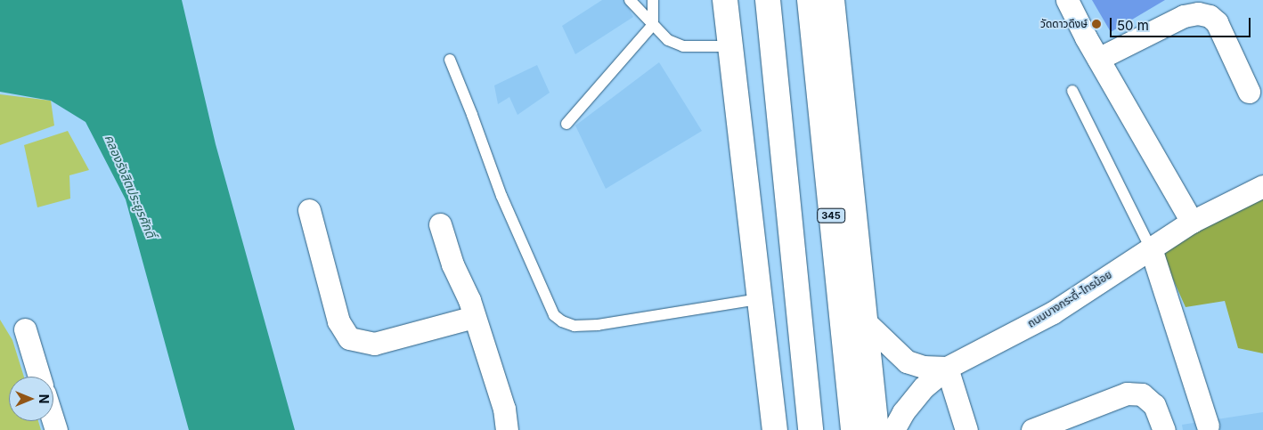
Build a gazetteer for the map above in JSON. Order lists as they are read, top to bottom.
{
  "streets": {
    "main road": ["345"],
    "street": ["ถนนบางกระดี่-ไทรน้อย"]
  },
  "water": ["คลองรังสิตประยูรศักดิ์"],
  "places": ["วัดดาวดึงษ์"],
  "scale_bar": "50 m",
  "north": "right"
}
